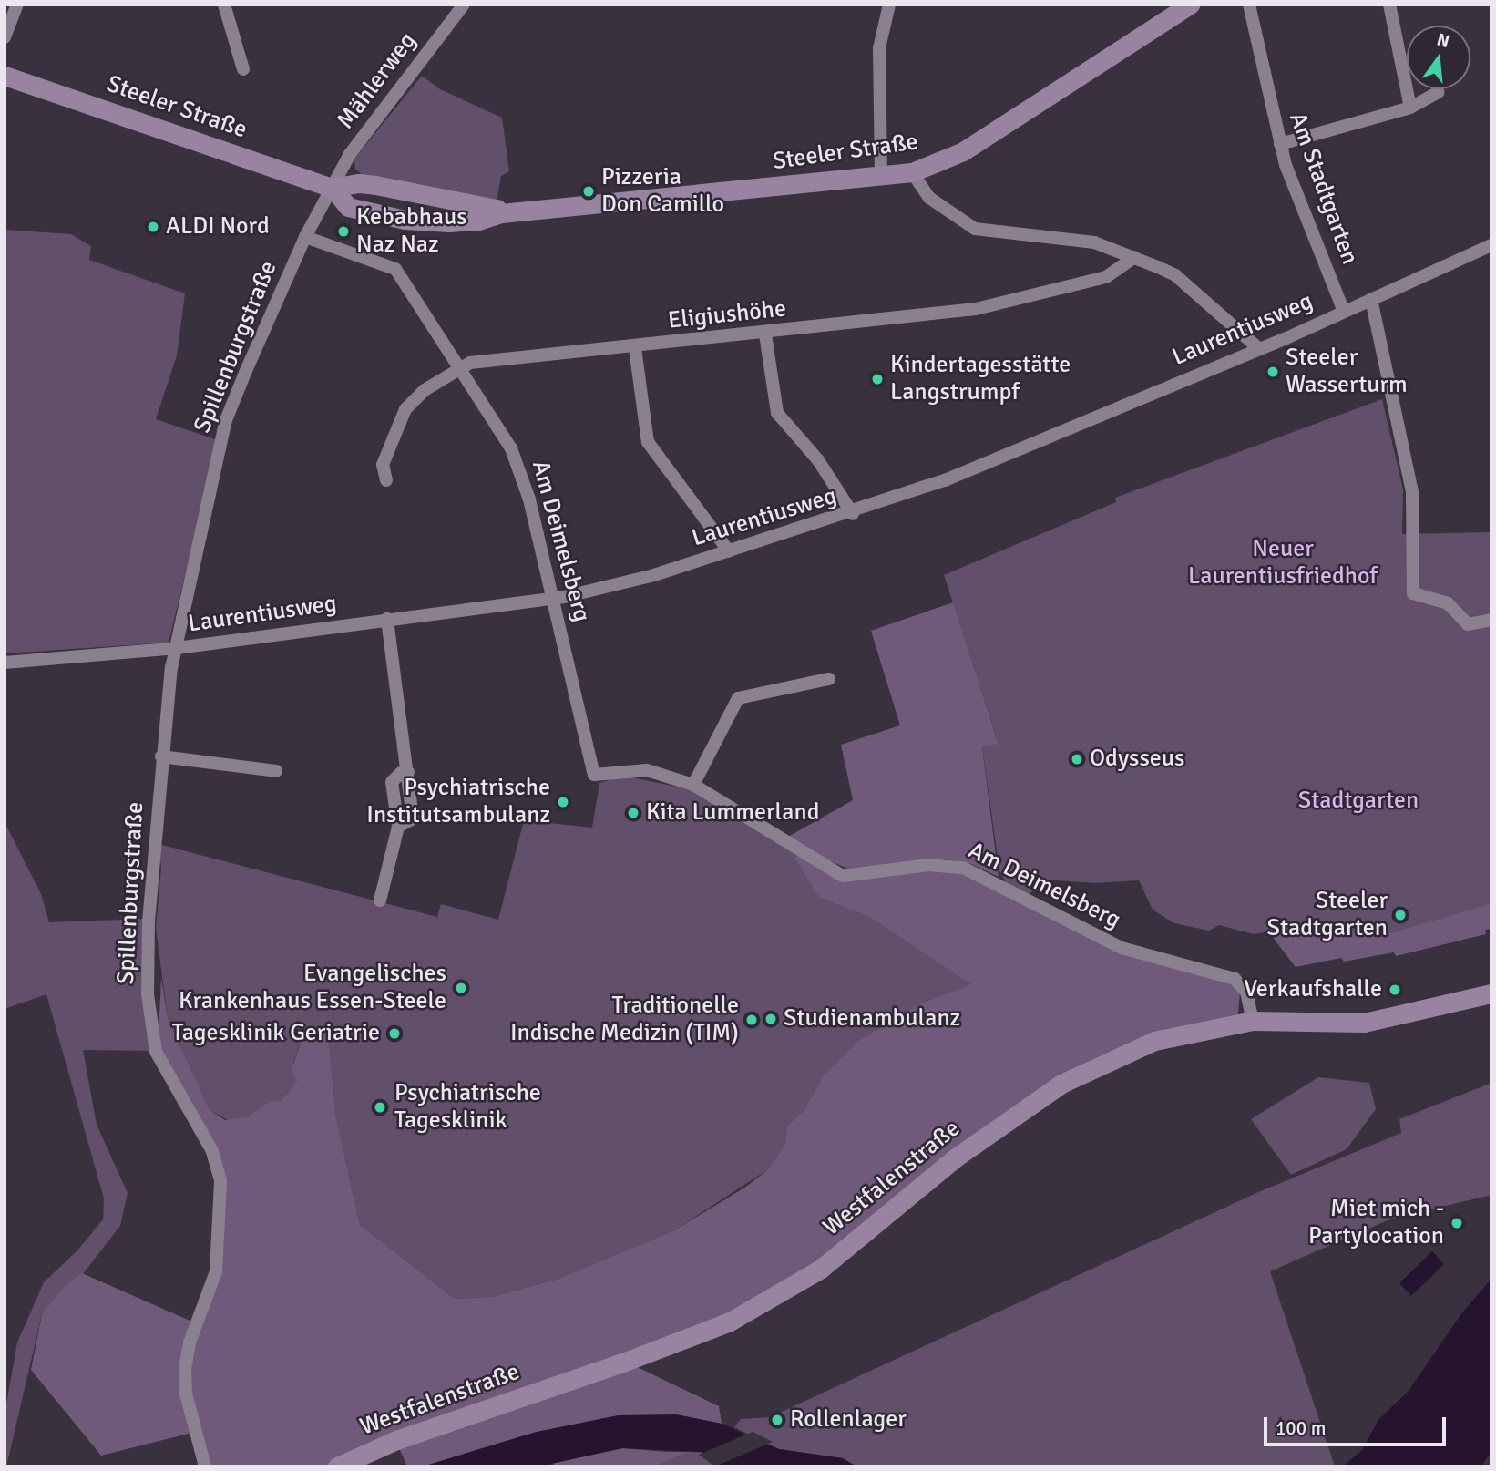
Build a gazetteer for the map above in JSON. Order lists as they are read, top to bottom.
{
  "streets": {
    "main road": ["Steeler Straße", "Westfalenstraße"],
    "street": [
      "Mählerweg",
      "Am Stadtgarten",
      "Eligiushöhe",
      "Laurentiusweg",
      "Spillenburgstraße",
      "Am Deimelsberg"
    ]
  },
  "crossings": [
    ["Mählerweg", "Steeler Straße"],
    ["Mählerweg", "Spillenburgstraße"],
    ["Steeler Straße", "Spillenburgstraße"],
    ["Am Stadtgarten", "Laurentiusweg"],
    ["Eligiushöhe", "Am Deimelsberg"],
    ["Laurentiusweg", "Spillenburgstraße"],
    ["Laurentiusweg", "Am Deimelsberg"],
    ["Spillenburgstraße", "Am Deimelsberg"],
    ["Am Deimelsberg", "Westfalenstraße"]
  ],
  "parks": ["Neuer Laurentiusfriedhof", "Stadtgarten"],
  "places": [
    "Pizzeria Don Camillo",
    "ALDI Nord",
    "Kebabhaus Naz Naz",
    "Steeler Wasserturm",
    "Kindertagesstätte Langstrumpf",
    "Odysseus",
    "Psychiatrische Institutsambulanz",
    "Kita Lummerland",
    "Steeler Stadtgarten",
    "Evangelisches Krankenhaus Essen-Steele",
    "Verkaufshalle",
    "Studienambulanz",
    "Traditionelle Indische Medizin (TIM)",
    "Tagesklinik Geriatrie",
    "Psychiatrische Tagesklinik",
    "Miet mich - Partylocation",
    "Rollenlager"
  ],
  "scale_bar": "100 m",
  "north": "top"
}
